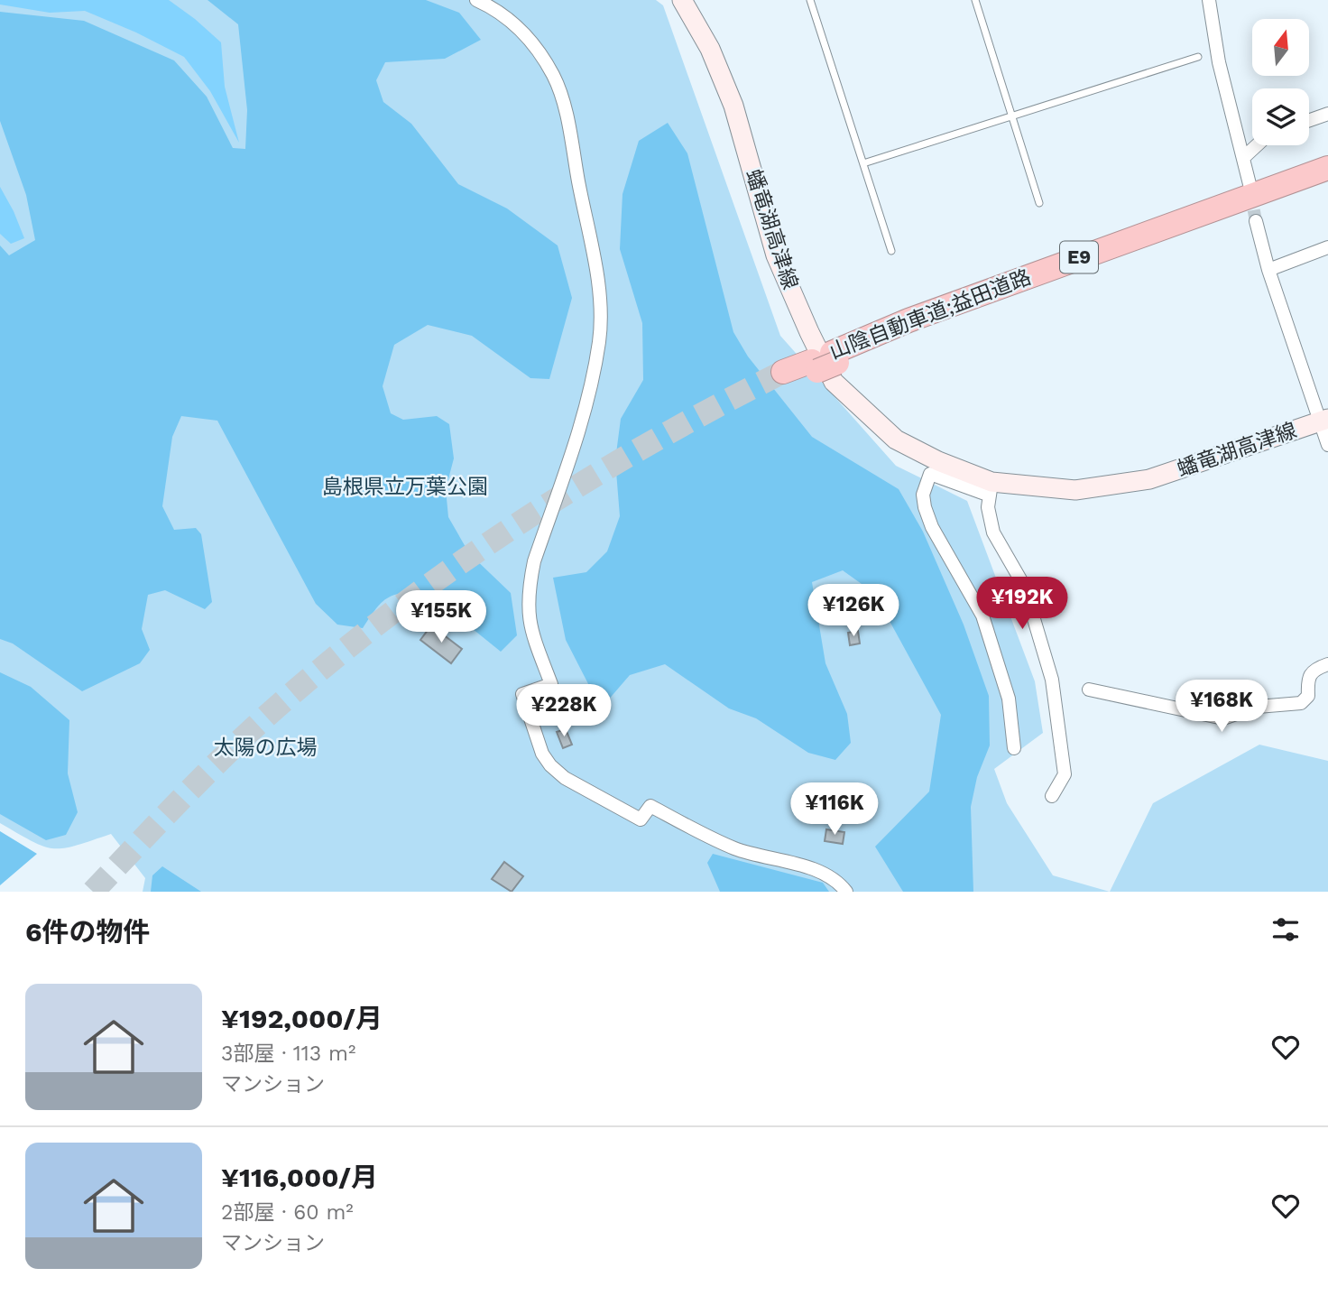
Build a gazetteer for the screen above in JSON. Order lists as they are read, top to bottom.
{
  "streets": {
    "highway": ["E9", "山陰自動車道;益田道路"],
    "main road": ["蟠竜湖高津線"]
  },
  "parks": ["島根県立万葉公園", "太陽の広場"],
  "north": "top",
  "page": {
    "price": [
      "¥192K",
      "¥126K",
      "¥155K",
      "¥168K",
      "¥228K",
      "¥116K"
    ],
    "heading": "6件の物件",
    "list": [
      {
        "name": "¥192,000/月",
        "note": "3部屋 · 113 m² · マンション"
      },
      {
        "name": "¥116,000/月",
        "note": "2部屋 · 60 m² · マンション"
      }
    ]
  }
}
